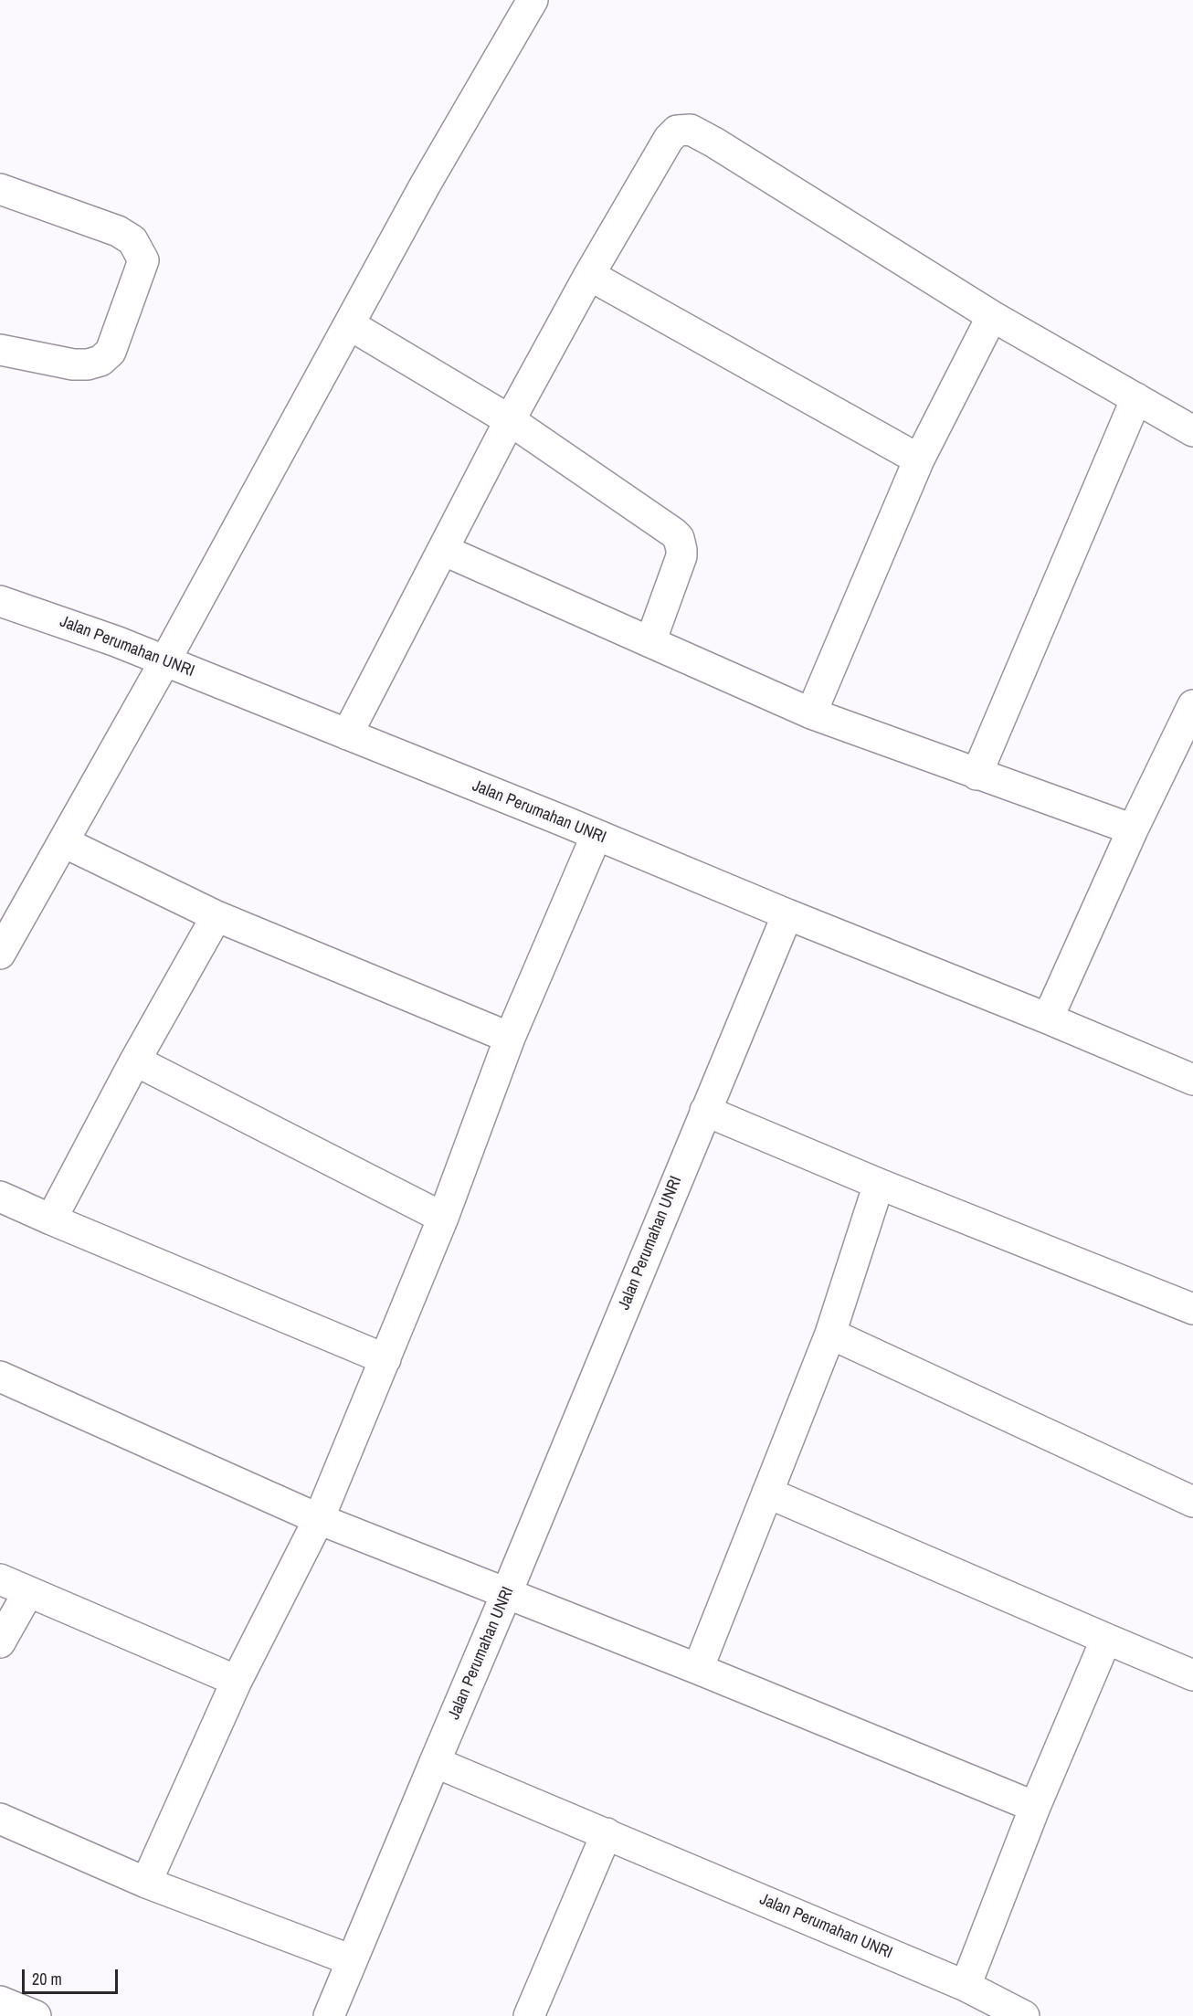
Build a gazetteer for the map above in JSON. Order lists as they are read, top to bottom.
{
  "streets": {
    "street": ["Jalan Perumahan UNRI"]
  },
  "scale_bar": "20 m"
}
